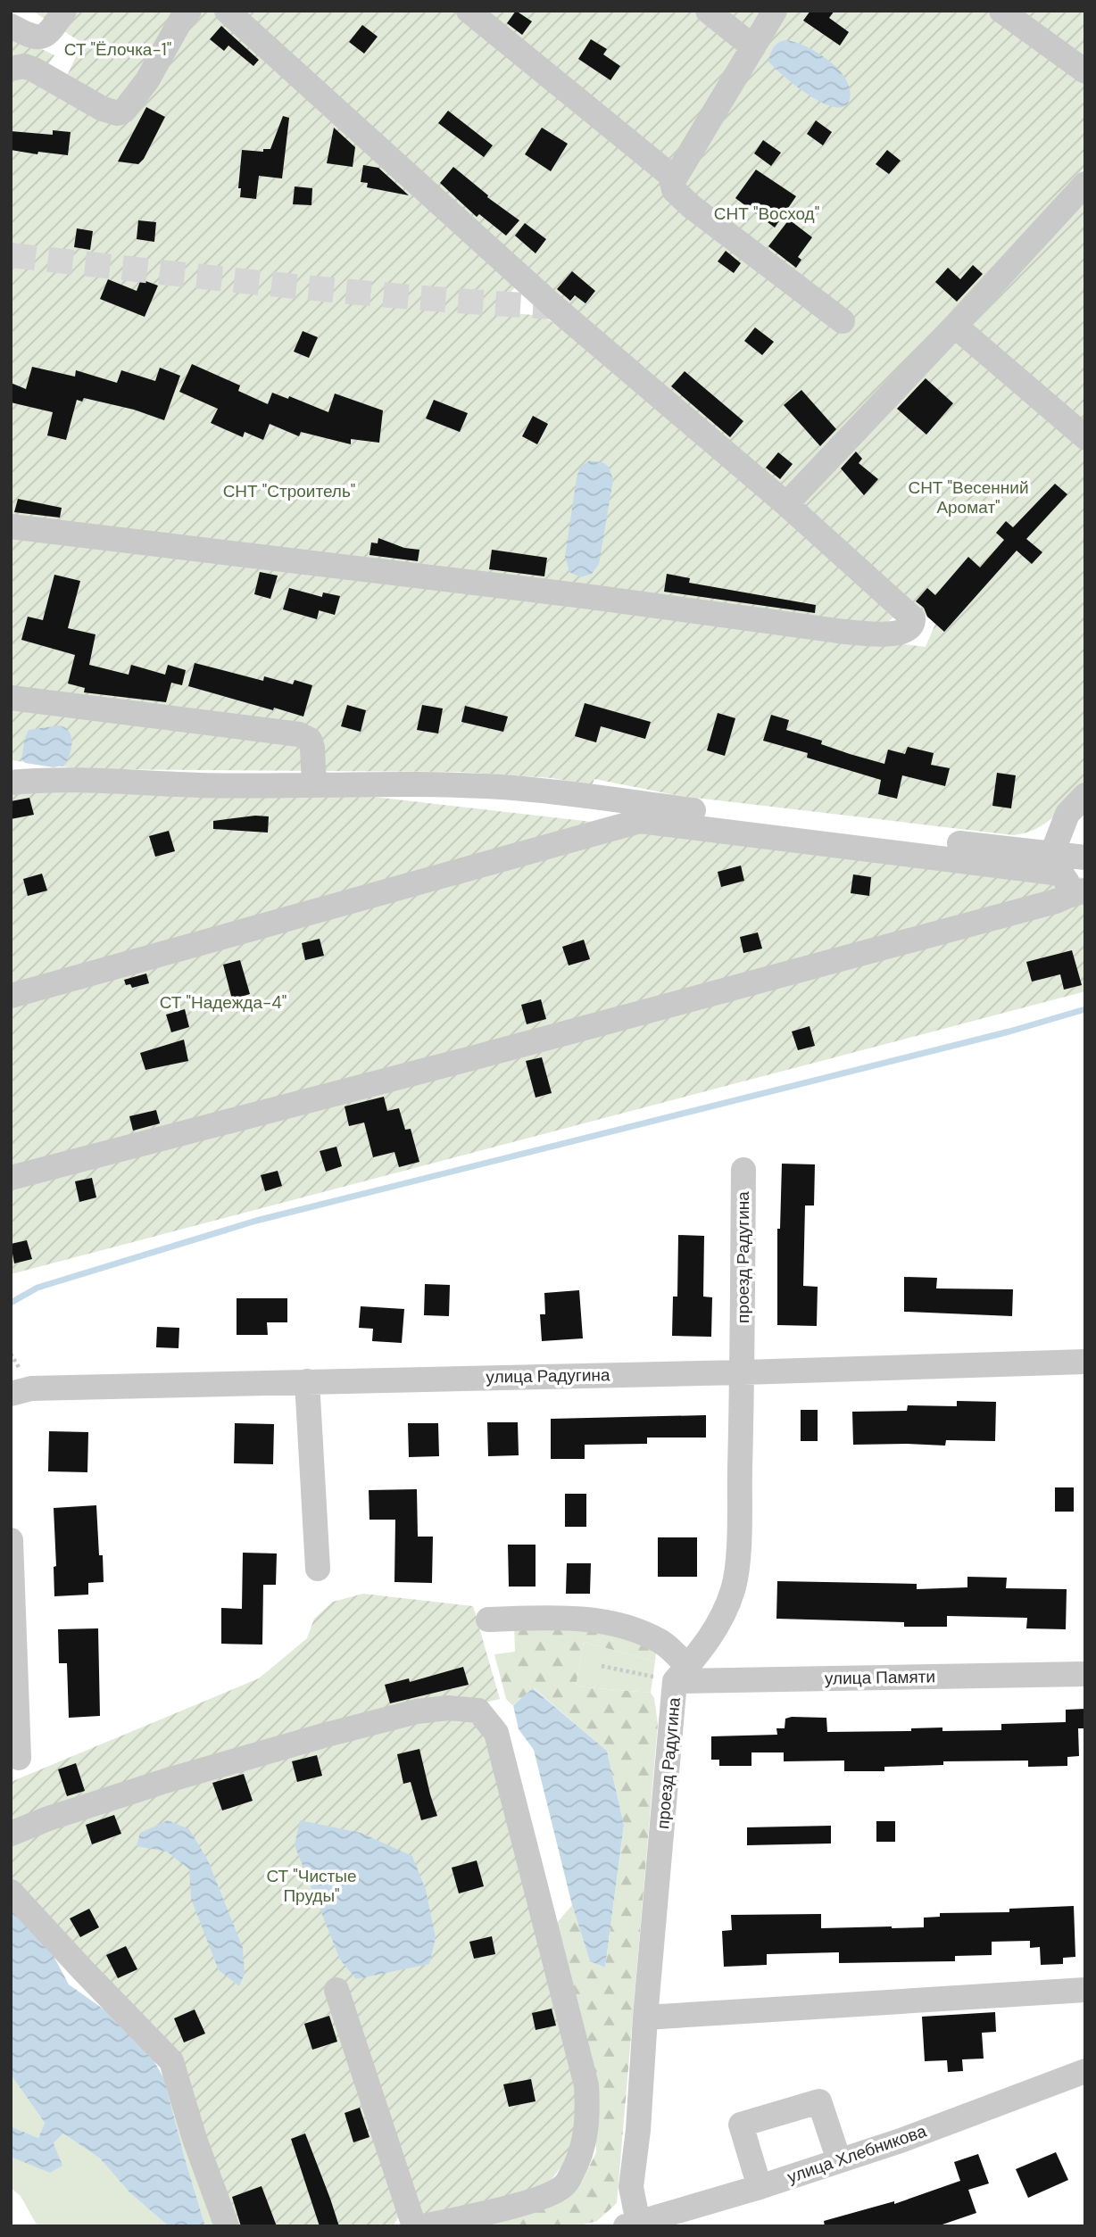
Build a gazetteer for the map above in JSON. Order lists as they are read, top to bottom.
{
  "streets": {
    "street": [
      "проезд Радугина",
      "улица Радугина",
      "улица Памяти",
      "улица Хлебникова"
    ]
  },
  "crossings": [
    ["проезд Радугина", "улица Радугина"],
    ["проезд Радугина", "улица Памяти"],
    ["проезд Радугина", "улица Хлебникова"]
  ],
  "parks": [
    "СТ \"Ёлочка-1\"",
    "СНТ \"Восход\"",
    "СНТ \"Весенний Аромат\"",
    "СНТ \"Строитель\"",
    "СТ \"Надежда-4\"",
    "СТ \"Чистые Пруды\""
  ]
}
